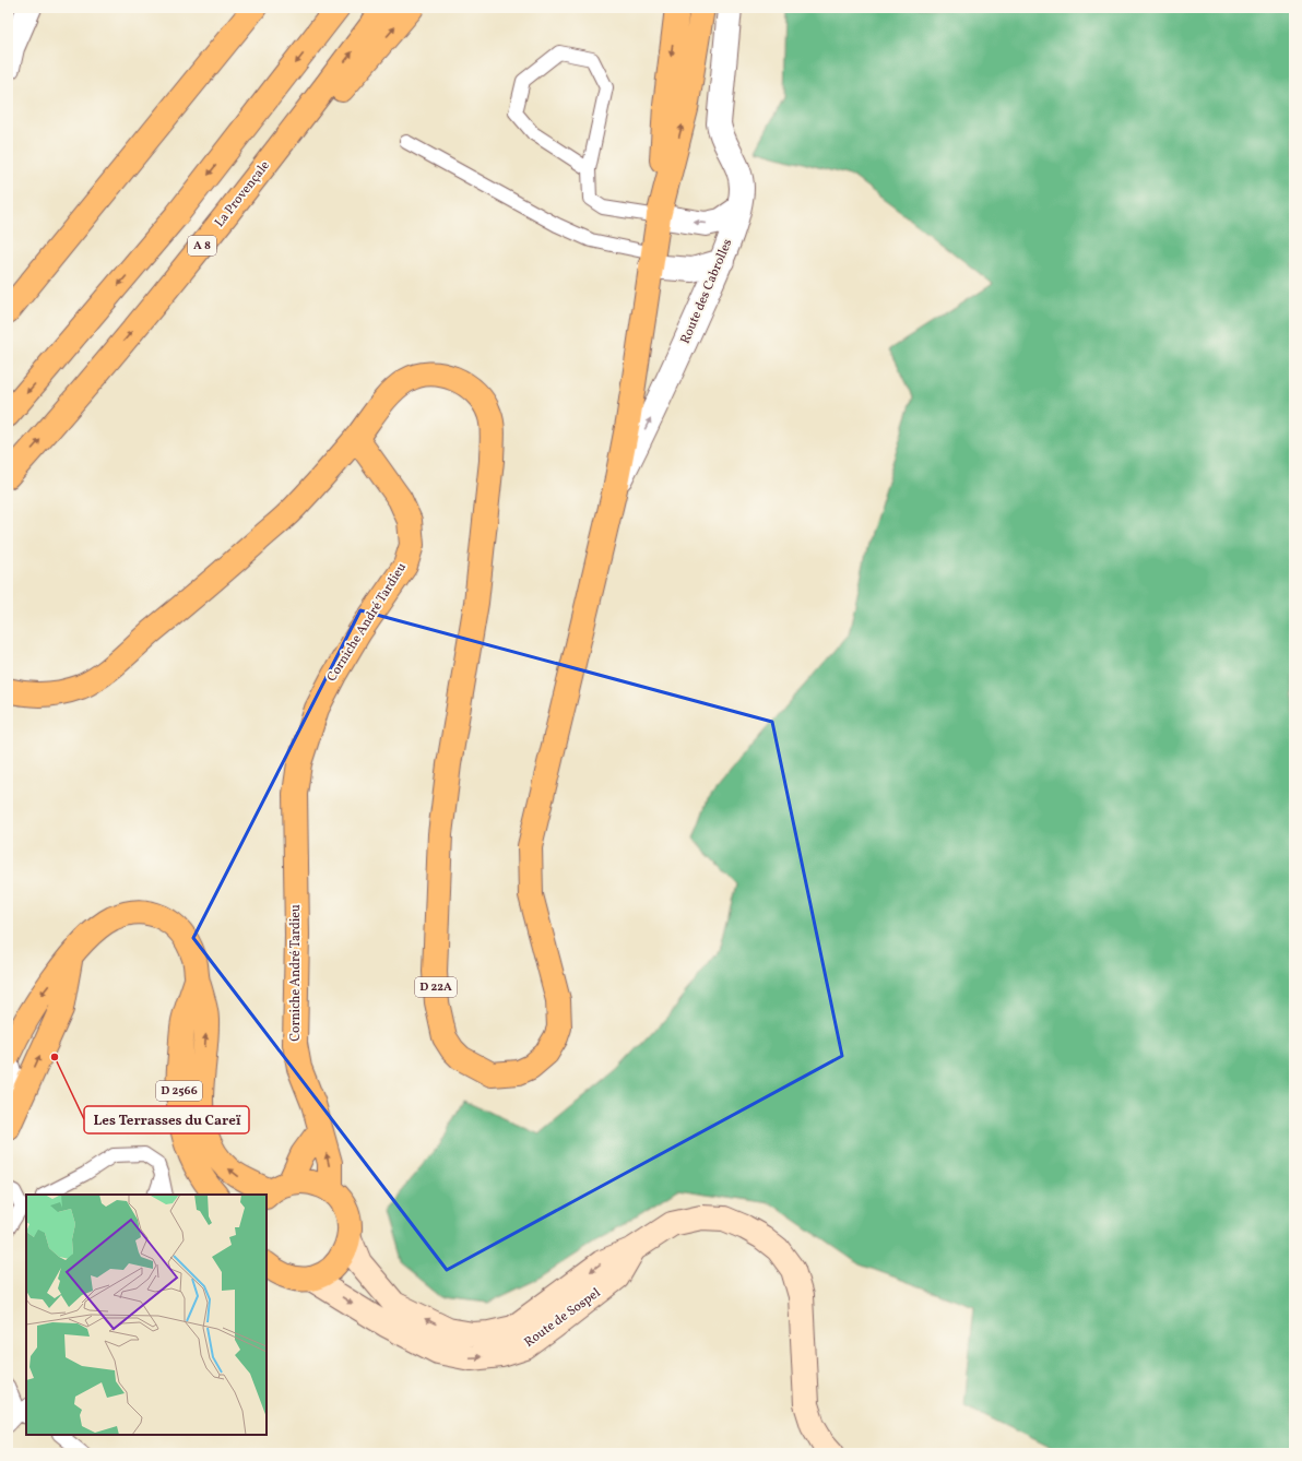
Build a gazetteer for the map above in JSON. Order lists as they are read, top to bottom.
{
  "streets": {
    "main road": [
      "La Provençale",
      "A 8",
      "Corniche André Tardieu",
      "D 22A",
      "D 2566",
      "Route de Sospel"
    ],
    "street": ["Route des Cabrolles"]
  },
  "crossings": [
    ["Route des Cabrolles", "D 22A"],
    ["Corniche André Tardieu", "D 22A"]
  ],
  "one_way": ["Route des Cabrolles"],
  "places": ["Les Terrasses du Careï"]
}
